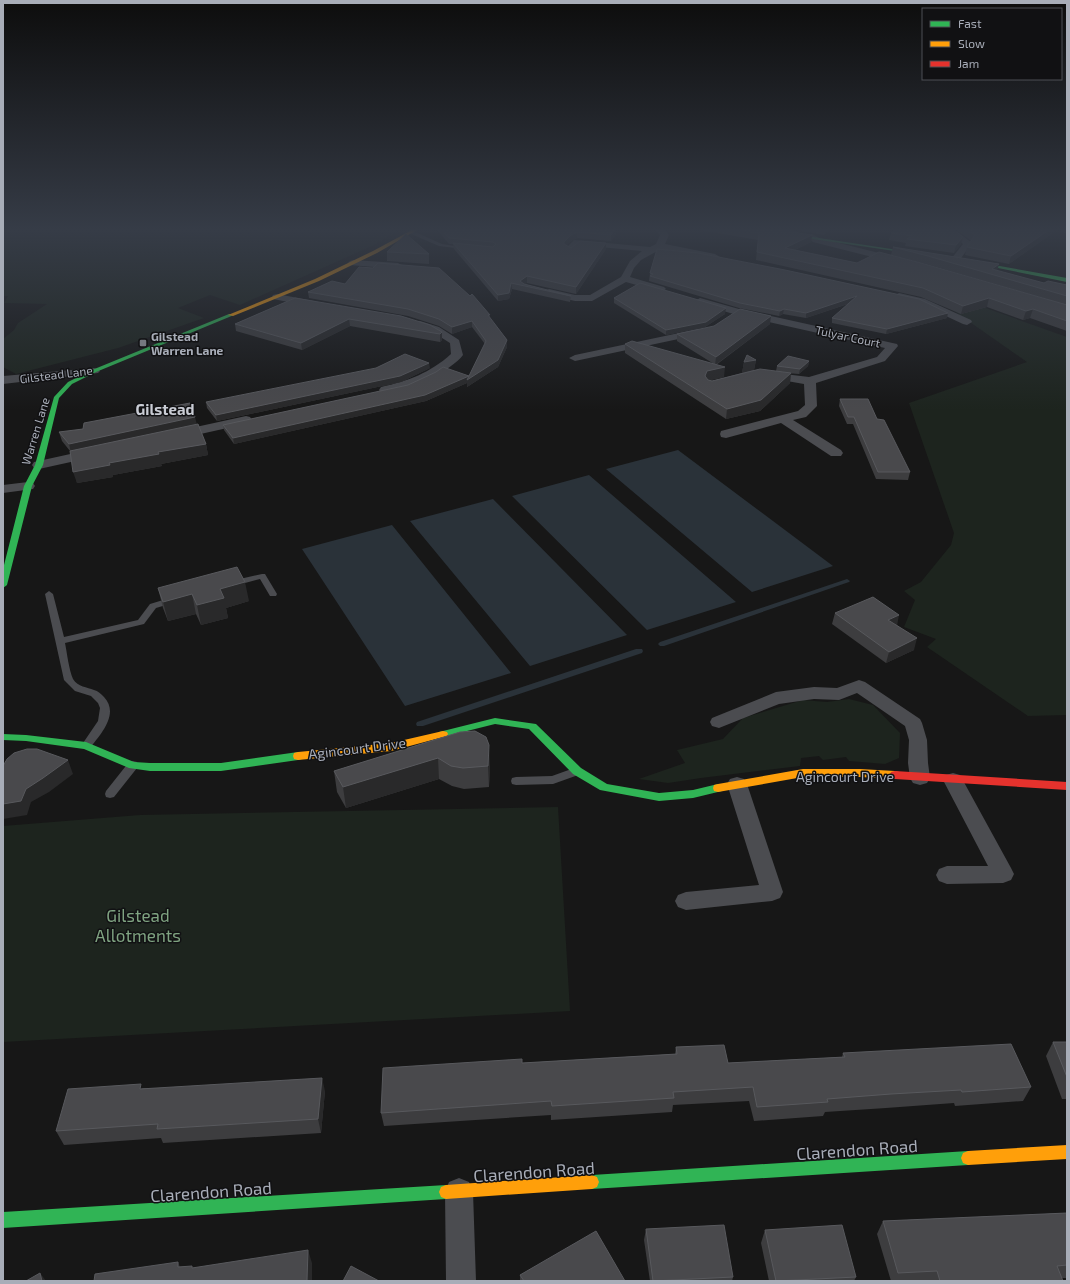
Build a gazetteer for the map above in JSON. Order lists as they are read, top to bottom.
{
  "streets": {
    "street": [
      "Tulyar Court",
      "Gilstead Lane",
      "Warren Lane",
      "Agincourt Drive",
      "Clarendon Road"
    ]
  },
  "crossings": [
    ["Gilstead Lane", "Warren Lane"]
  ],
  "districts": ["Gilstead"],
  "parks": ["Gilstead Allotments"],
  "places": {
    "transit": ["Gilstead Warren Lane"]
  },
  "legend": ["Fast", "Slow", "Jam"]
}
